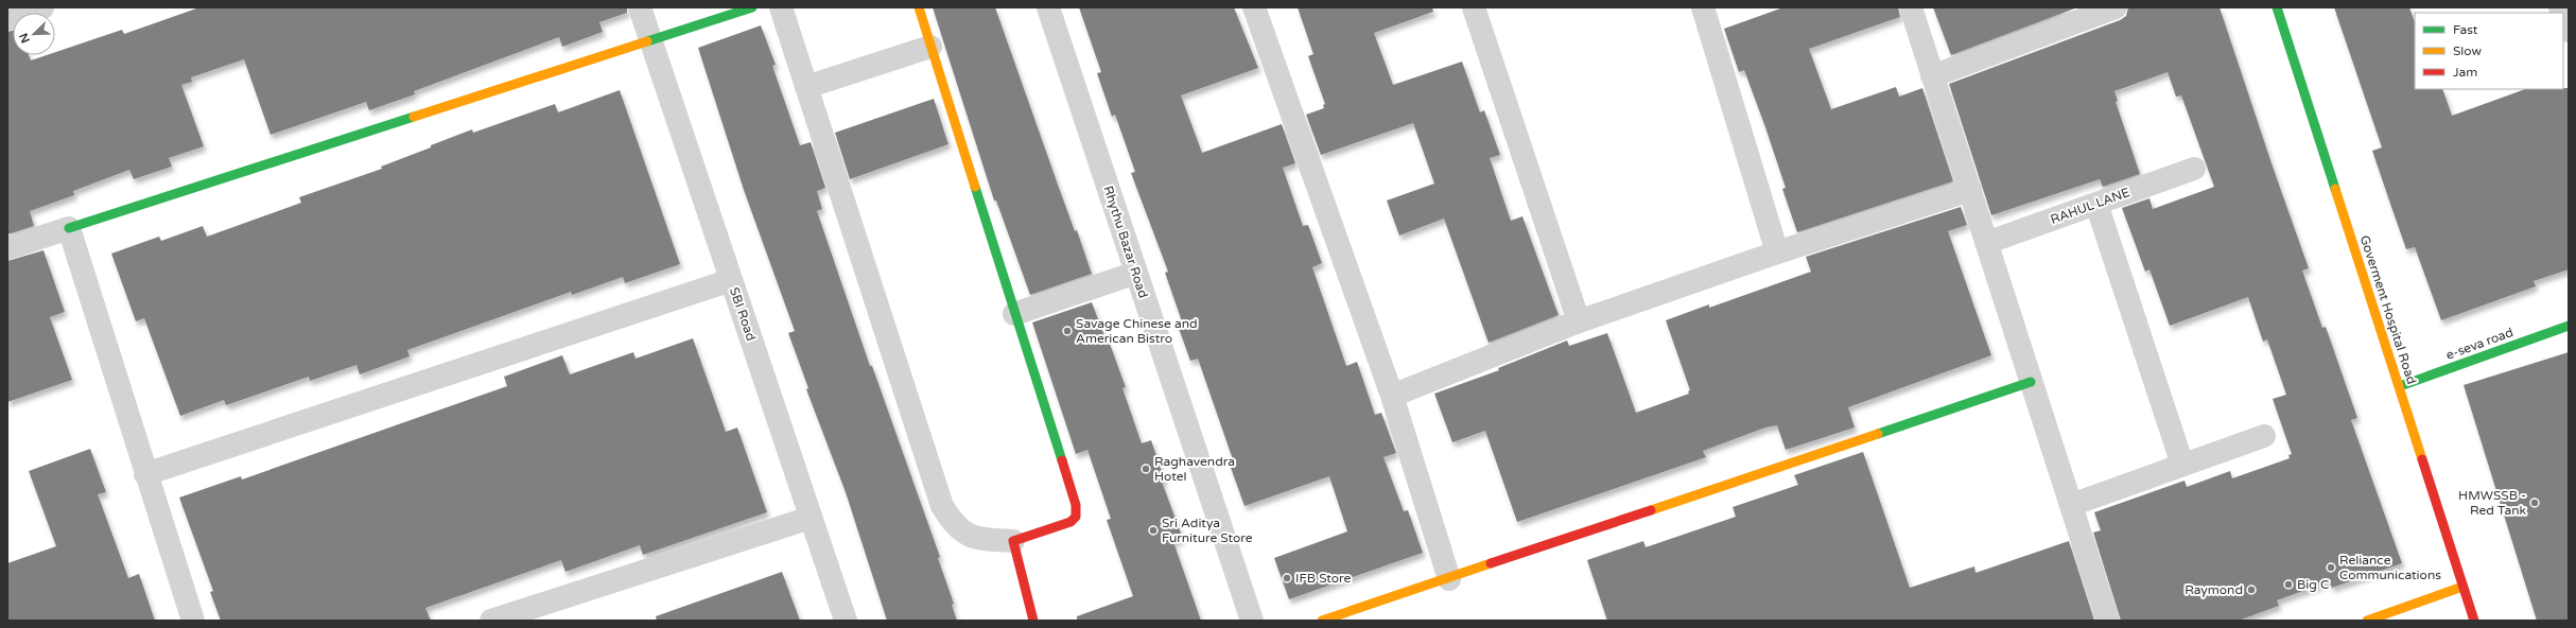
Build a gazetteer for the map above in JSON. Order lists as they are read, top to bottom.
{
  "streets": {
    "street": [
      "RAHUL LANE",
      "Rhythu Bazar Road",
      "Goverment Hospital Road",
      "SBI Road",
      "e-seva road"
    ]
  },
  "crossings": [
    ["Goverment Hospital Road", "e-seva road"]
  ],
  "places": [
    "Savage Chinese and American Bistro",
    "Raghavendra Hotel",
    "HMWSSB - Red Tank",
    "Sri Aditya Furniture Store",
    "Reliance Communications",
    "IFB Store",
    "Big C",
    "Raymond"
  ],
  "legend": ["Fast", "Slow", "Jam"],
  "north": "bottom left"
}
